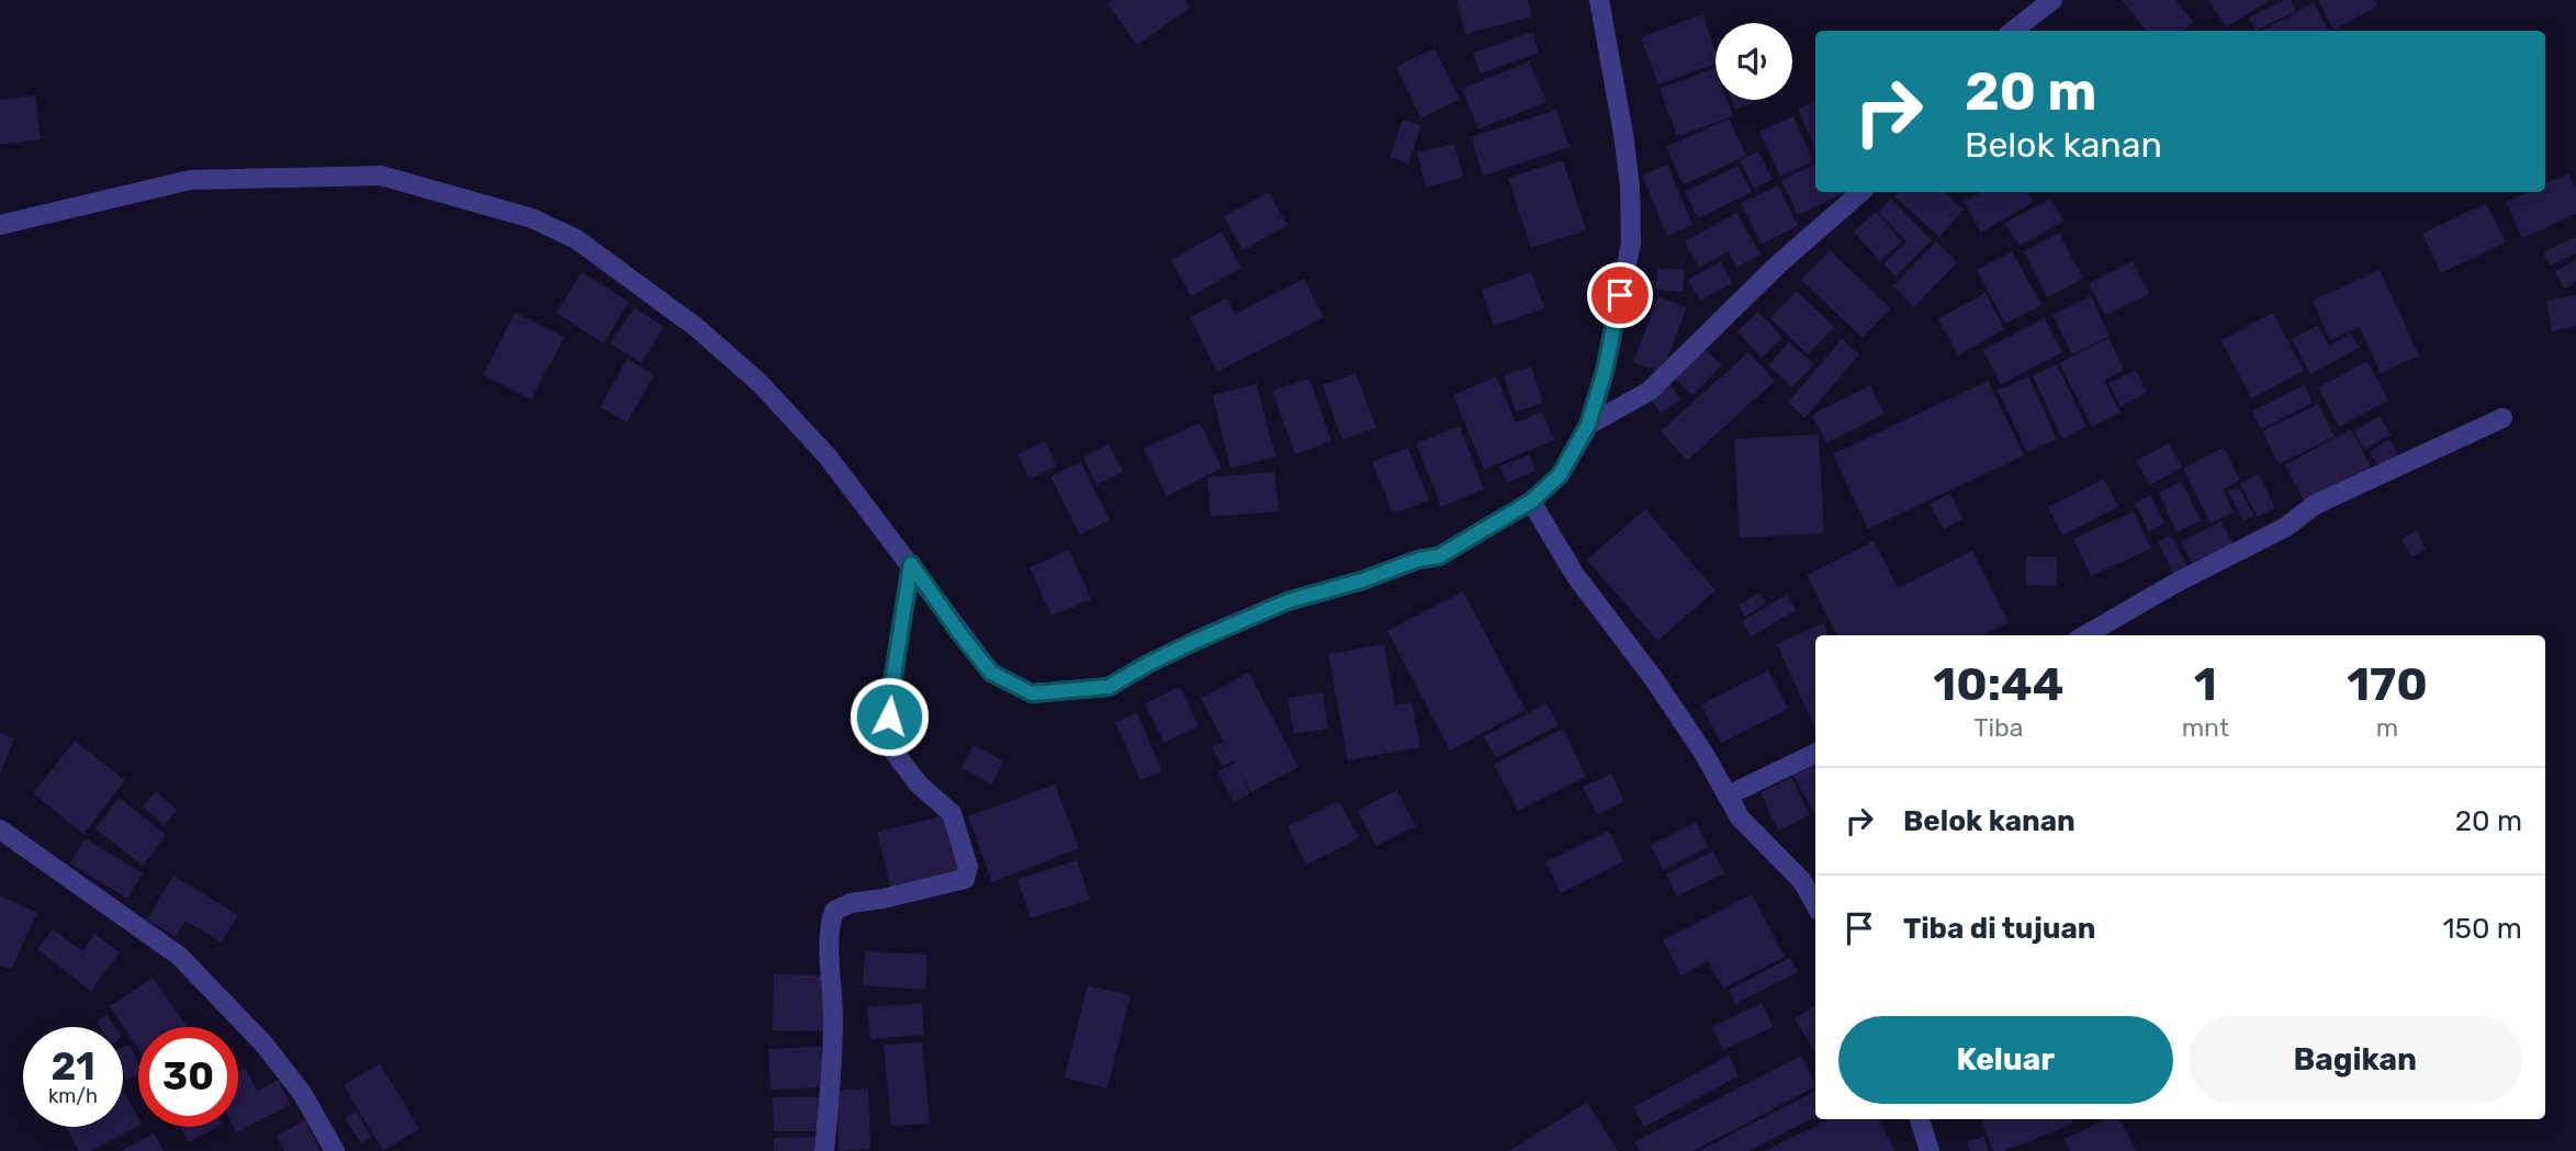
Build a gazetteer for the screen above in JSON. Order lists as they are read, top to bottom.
{
  "page": {
    "turn": ["20 m", "Belok kanan"],
    "eta": [
      "10:44",
      "Tiba",
      "1",
      "mnt",
      "170",
      "m"
    ],
    "list": [
      {
        "name": "Belok kanan",
        "value": "20 m"
      },
      {
        "name": "Tiba di tujuan",
        "value": "150 m"
      }
    ],
    "buttons": ["Keluar", "Bagikan"],
    "speed": "21 km/h",
    "limit": "30"
  }
}
